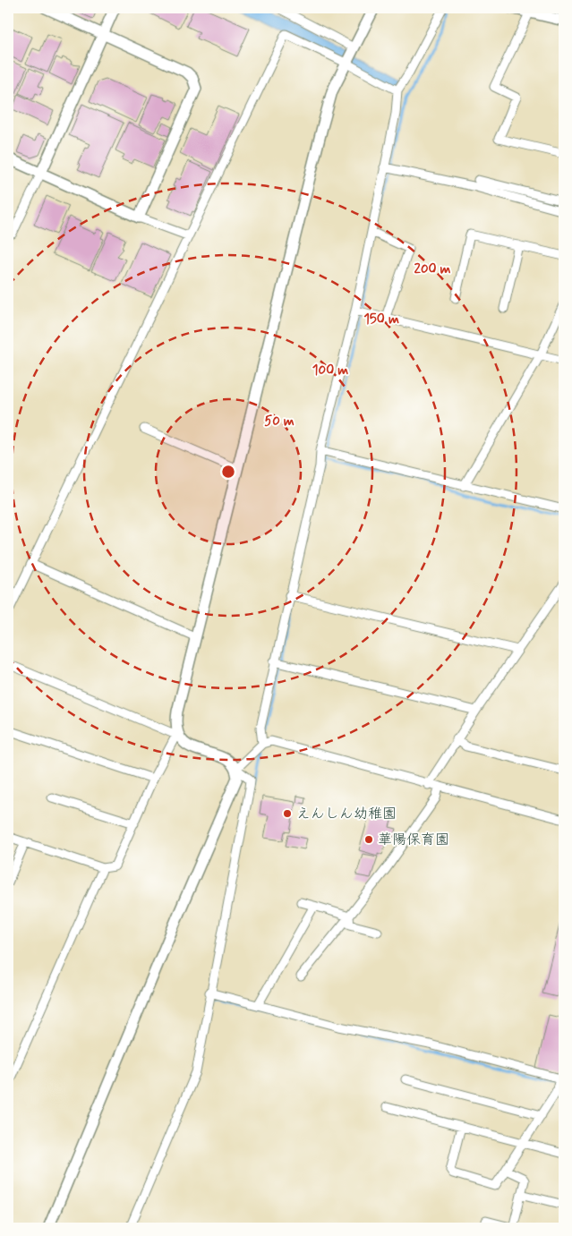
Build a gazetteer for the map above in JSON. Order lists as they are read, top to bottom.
{
  "places": ["えんしん幼稚園", "華陽保育園"],
  "rings": [
    "200 m",
    "150 m",
    "100 m",
    "50 m"
  ]
}
